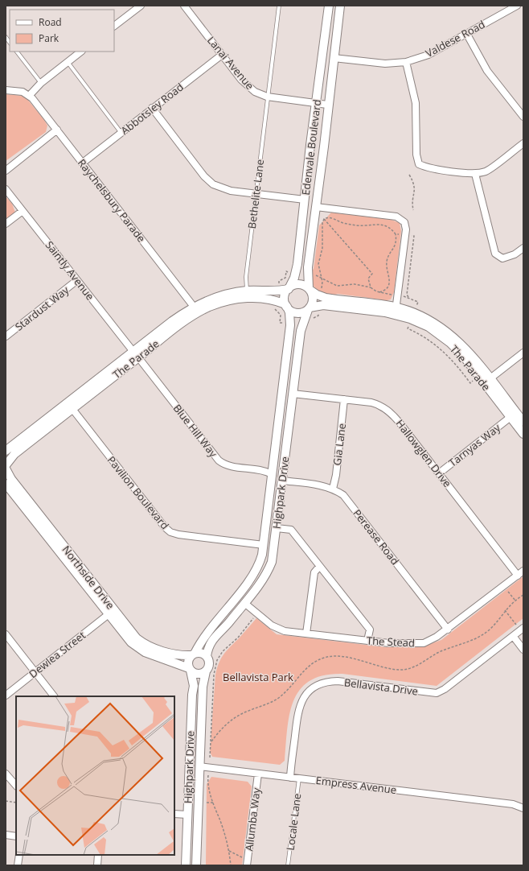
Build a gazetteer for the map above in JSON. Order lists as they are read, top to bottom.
{
  "streets": {
    "street": [
      "Valdese Road",
      "Lanai Avenue",
      "Abbotsley Road",
      "Edenvale Boulevard",
      "Raychelsbury Parade",
      "Saintly Avenue",
      "Stardust Way",
      "The Parade",
      "Blue Hill Way",
      "Gia Lane",
      "Tarnyas Way",
      "Hallowglen Drive",
      "Pavilion Boulevard",
      "Highpark Drive",
      "Perease Road",
      "Northside Drive",
      "The Stead",
      "Dewlea Street",
      "Bellavista Drive",
      "Empress Avenue",
      "Allumba Way"
    ],
    "lane": ["Bethelite Lane", "Locale Lane"]
  },
  "crossings": [
    ["Valdese Road", "Edenvale Boulevard"],
    ["Lanai Avenue", "Abbotsley Road"],
    ["Lanai Avenue", "Edenvale Boulevard"],
    ["Lanai Avenue", "Bethelite Lane"],
    ["Abbotsley Road", "Raychelsbury Parade"],
    ["Edenvale Boulevard", "The Parade"],
    ["Edenvale Boulevard", "Highpark Drive"],
    ["Bethelite Lane", "The Parade"],
    ["Raychelsbury Parade", "The Parade"],
    ["Saintly Avenue", "Stardust Way"],
    ["Saintly Avenue", "The Parade"],
    ["Saintly Avenue", "Blue Hill Way"],
    ["The Parade", "Blue Hill Way"],
    ["The Parade", "Tarnyas Way"],
    ["The Parade", "Pavilion Boulevard"],
    ["The Parade", "Highpark Drive"],
    ["The Parade", "Northside Drive"],
    ["Blue Hill Way", "Highpark Drive"],
    ["Gia Lane", "Hallowglen Drive"],
    ["Gia Lane", "Perease Road"],
    ["Tarnyas Way", "Hallowglen Drive"],
    ["Hallowglen Drive", "Highpark Drive"],
    ["Hallowglen Drive", "The Stead"],
    ["Pavilion Boulevard", "Highpark Drive"],
    ["Highpark Drive", "Perease Road"],
    ["Highpark Drive", "Northside Drive"],
    ["Highpark Drive", "The Stead"],
    ["Highpark Drive", "Empress Avenue"],
    ["Perease Road", "The Stead"],
    ["Northside Drive", "Dewlea Street"],
    ["Bellavista Drive", "Empress Avenue"],
    ["Empress Avenue", "Allumba Way"],
    ["Empress Avenue", "Locale Lane"]
  ],
  "parks": ["Bellavista Park"],
  "legend": ["Road", "Park"]
}
